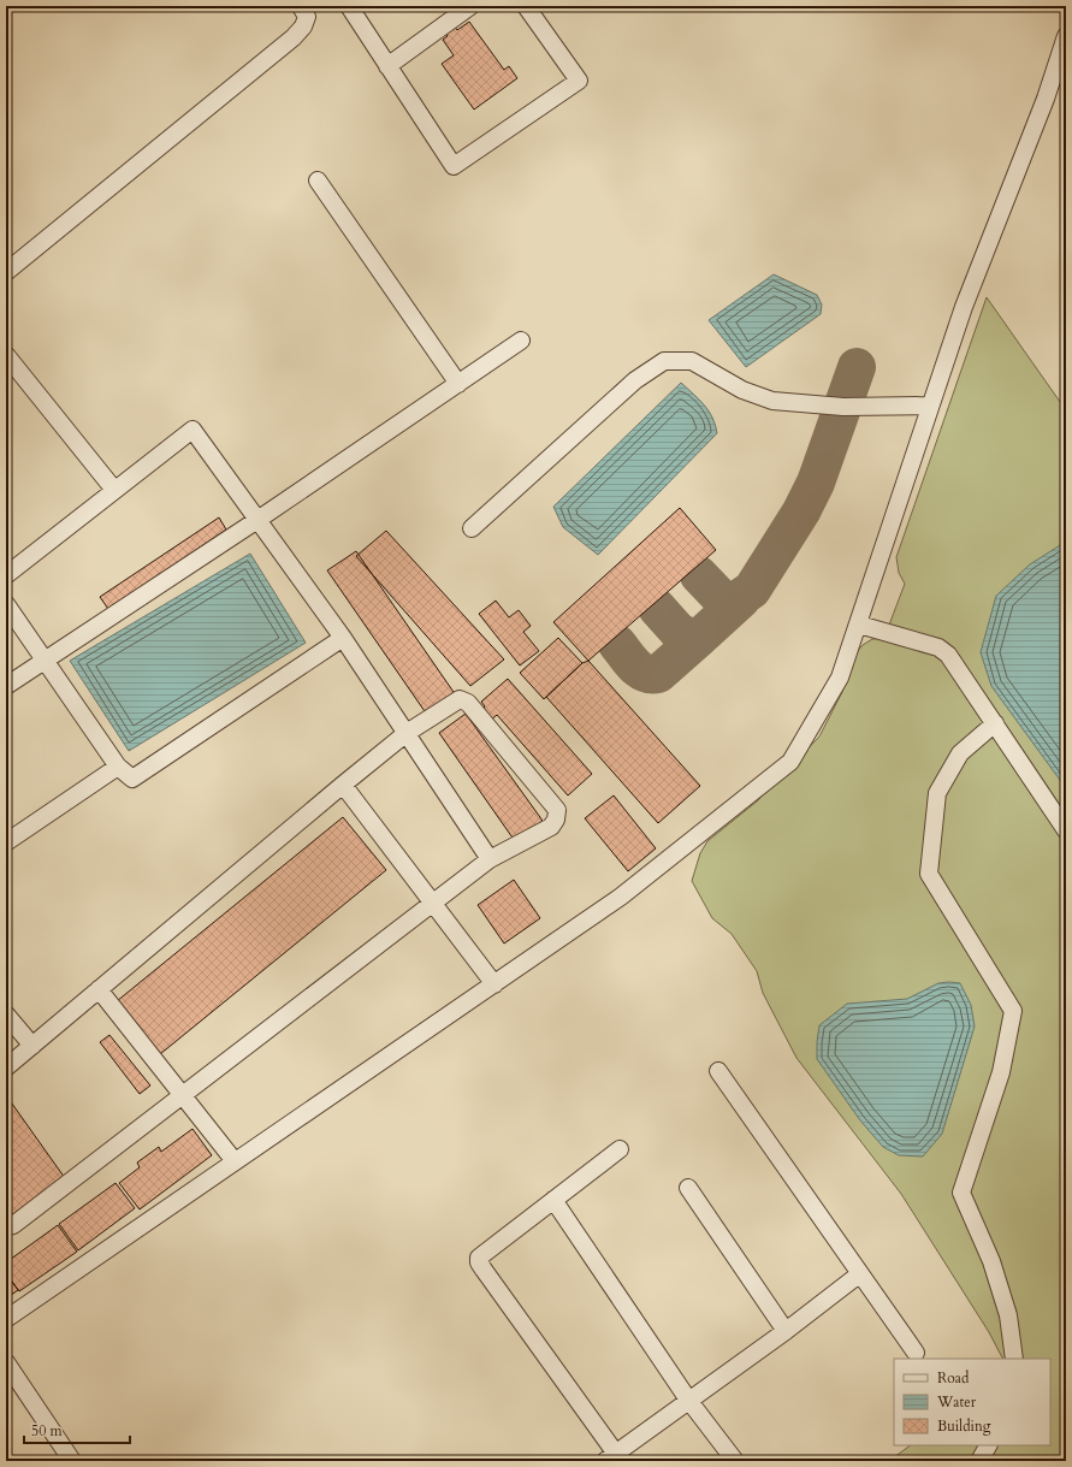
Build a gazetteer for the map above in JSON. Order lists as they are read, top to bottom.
{
  "legend": ["Road", "Water", "Building"],
  "scale_bar": "50 m"
}
